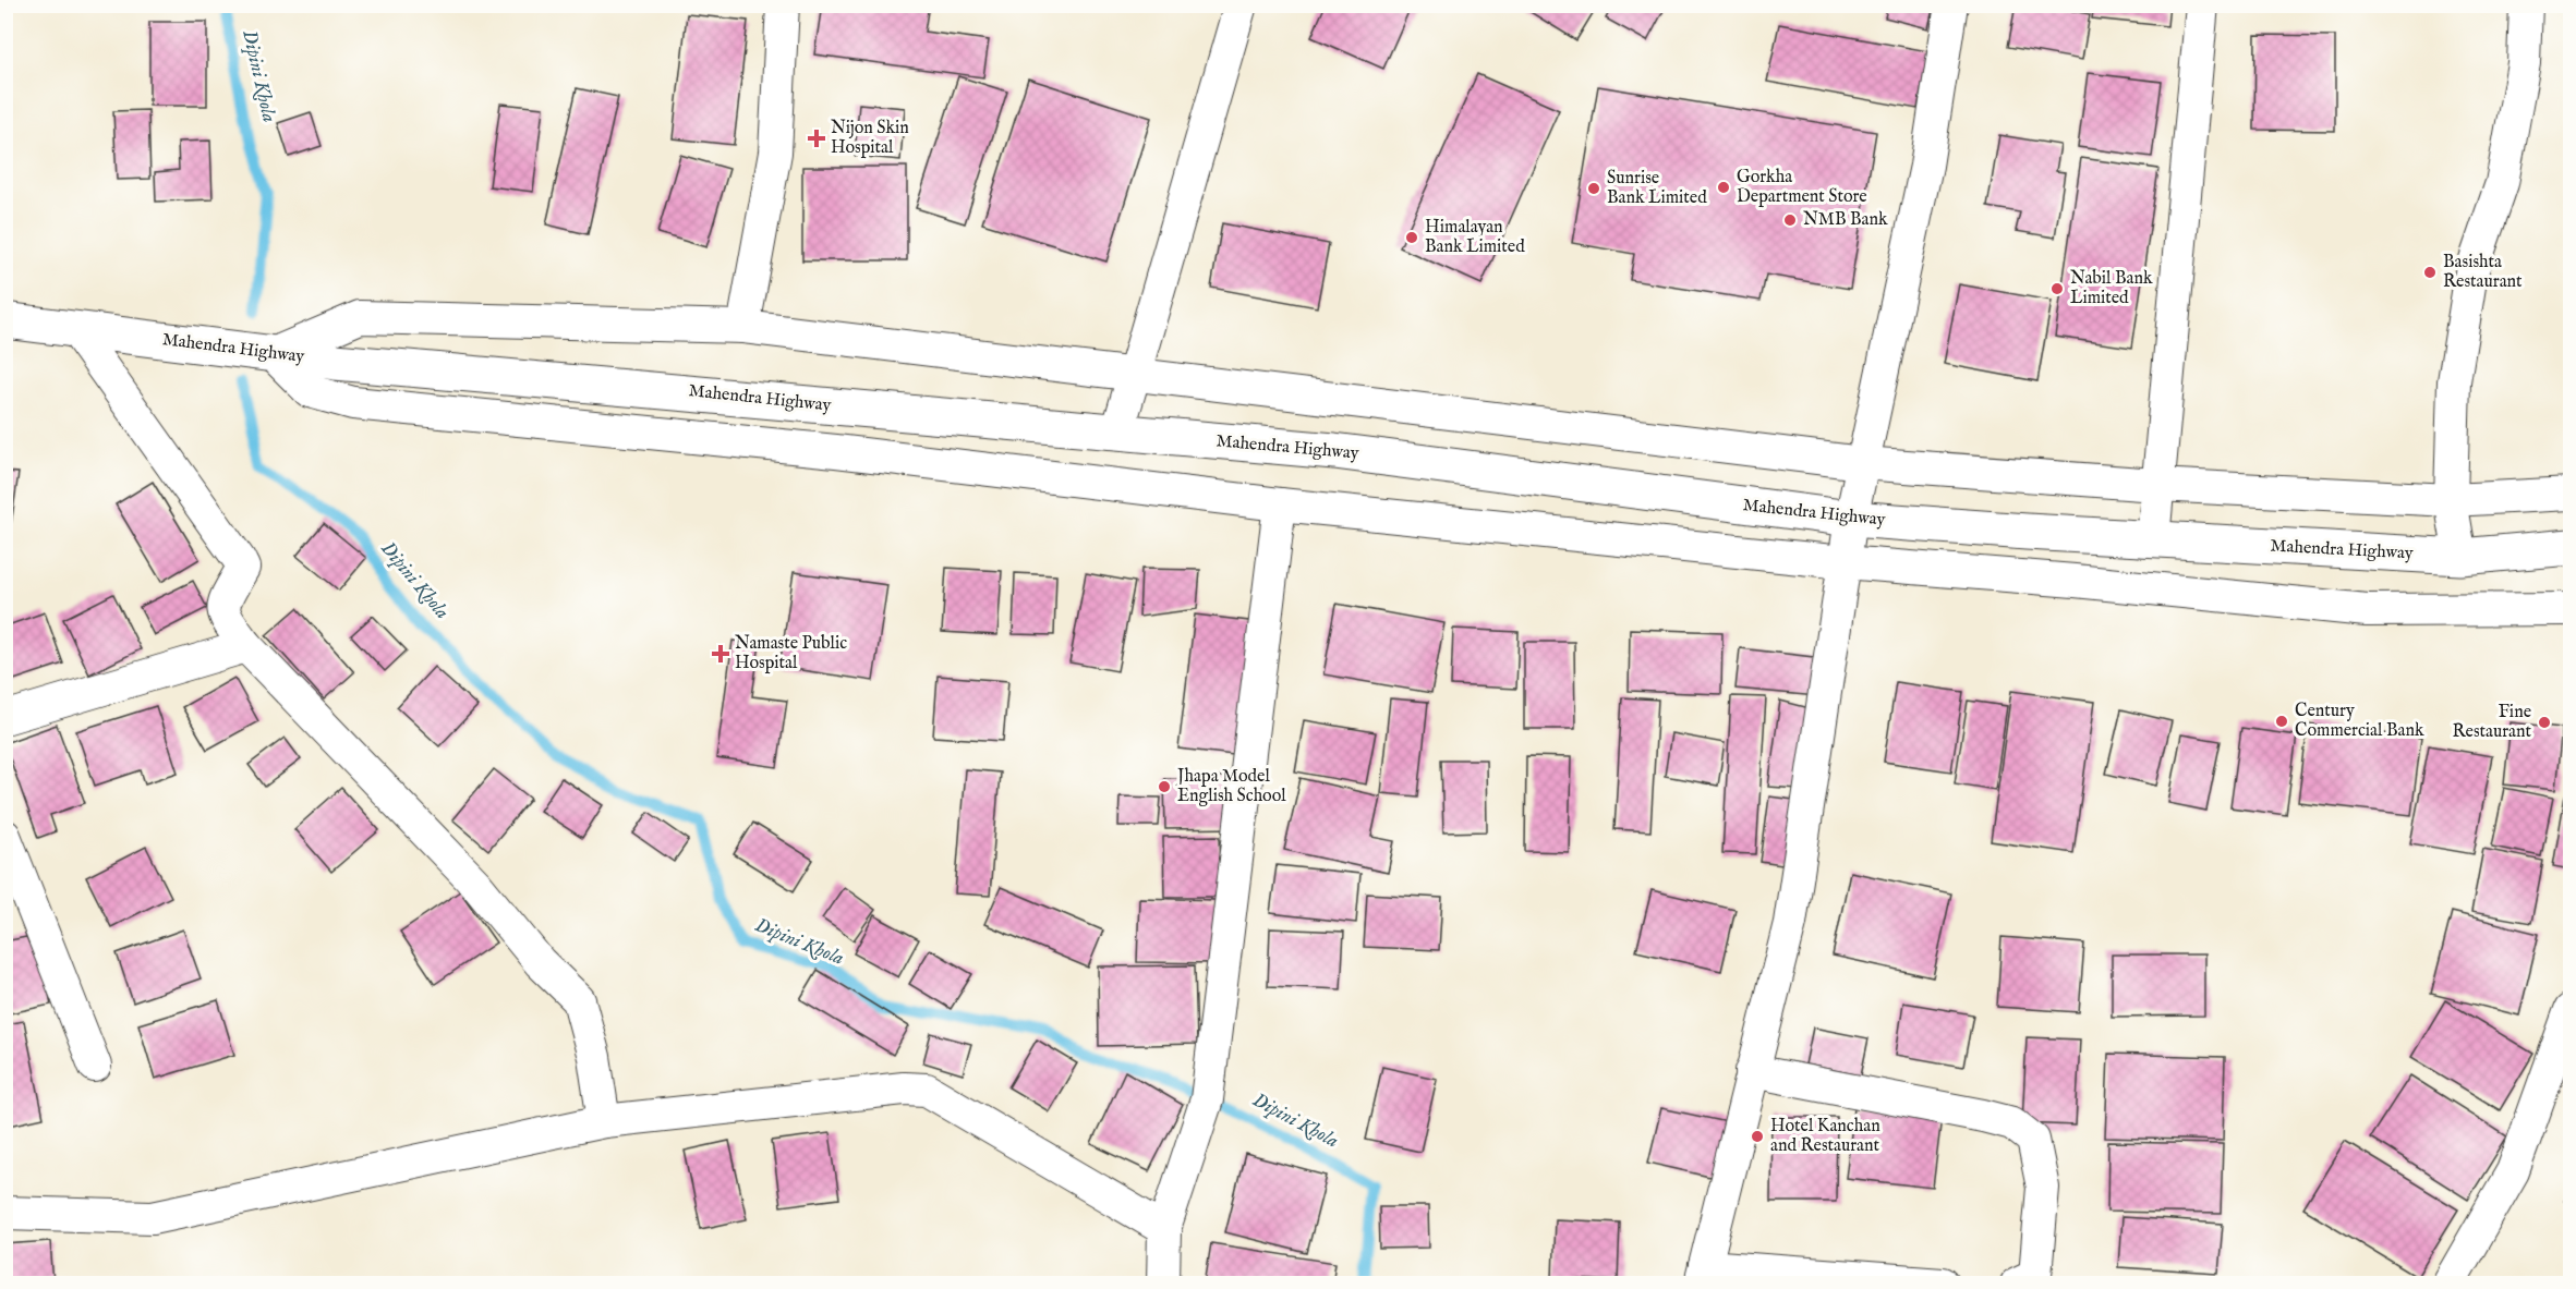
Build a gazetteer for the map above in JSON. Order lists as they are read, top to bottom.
{
  "streets": {
    "highway": ["Mahendra Highway"]
  },
  "water": ["Dipini Khola"],
  "places": {
    "health": ["Nijon Skin Hospital", "Namaste Public Hospital"],
    "other": [
      "Gorkha Department Store",
      "Sunrise Bank Limited",
      "NMB Bank",
      "Himalayan Bank Limited",
      "Basishta Restaurant",
      "Nabil Bank Limited",
      "Century Commercial Bank",
      "Fine Restaurant",
      "Jhapa Model English School",
      "Hotel Kanchan and Restaurant"
    ]
  }
}
